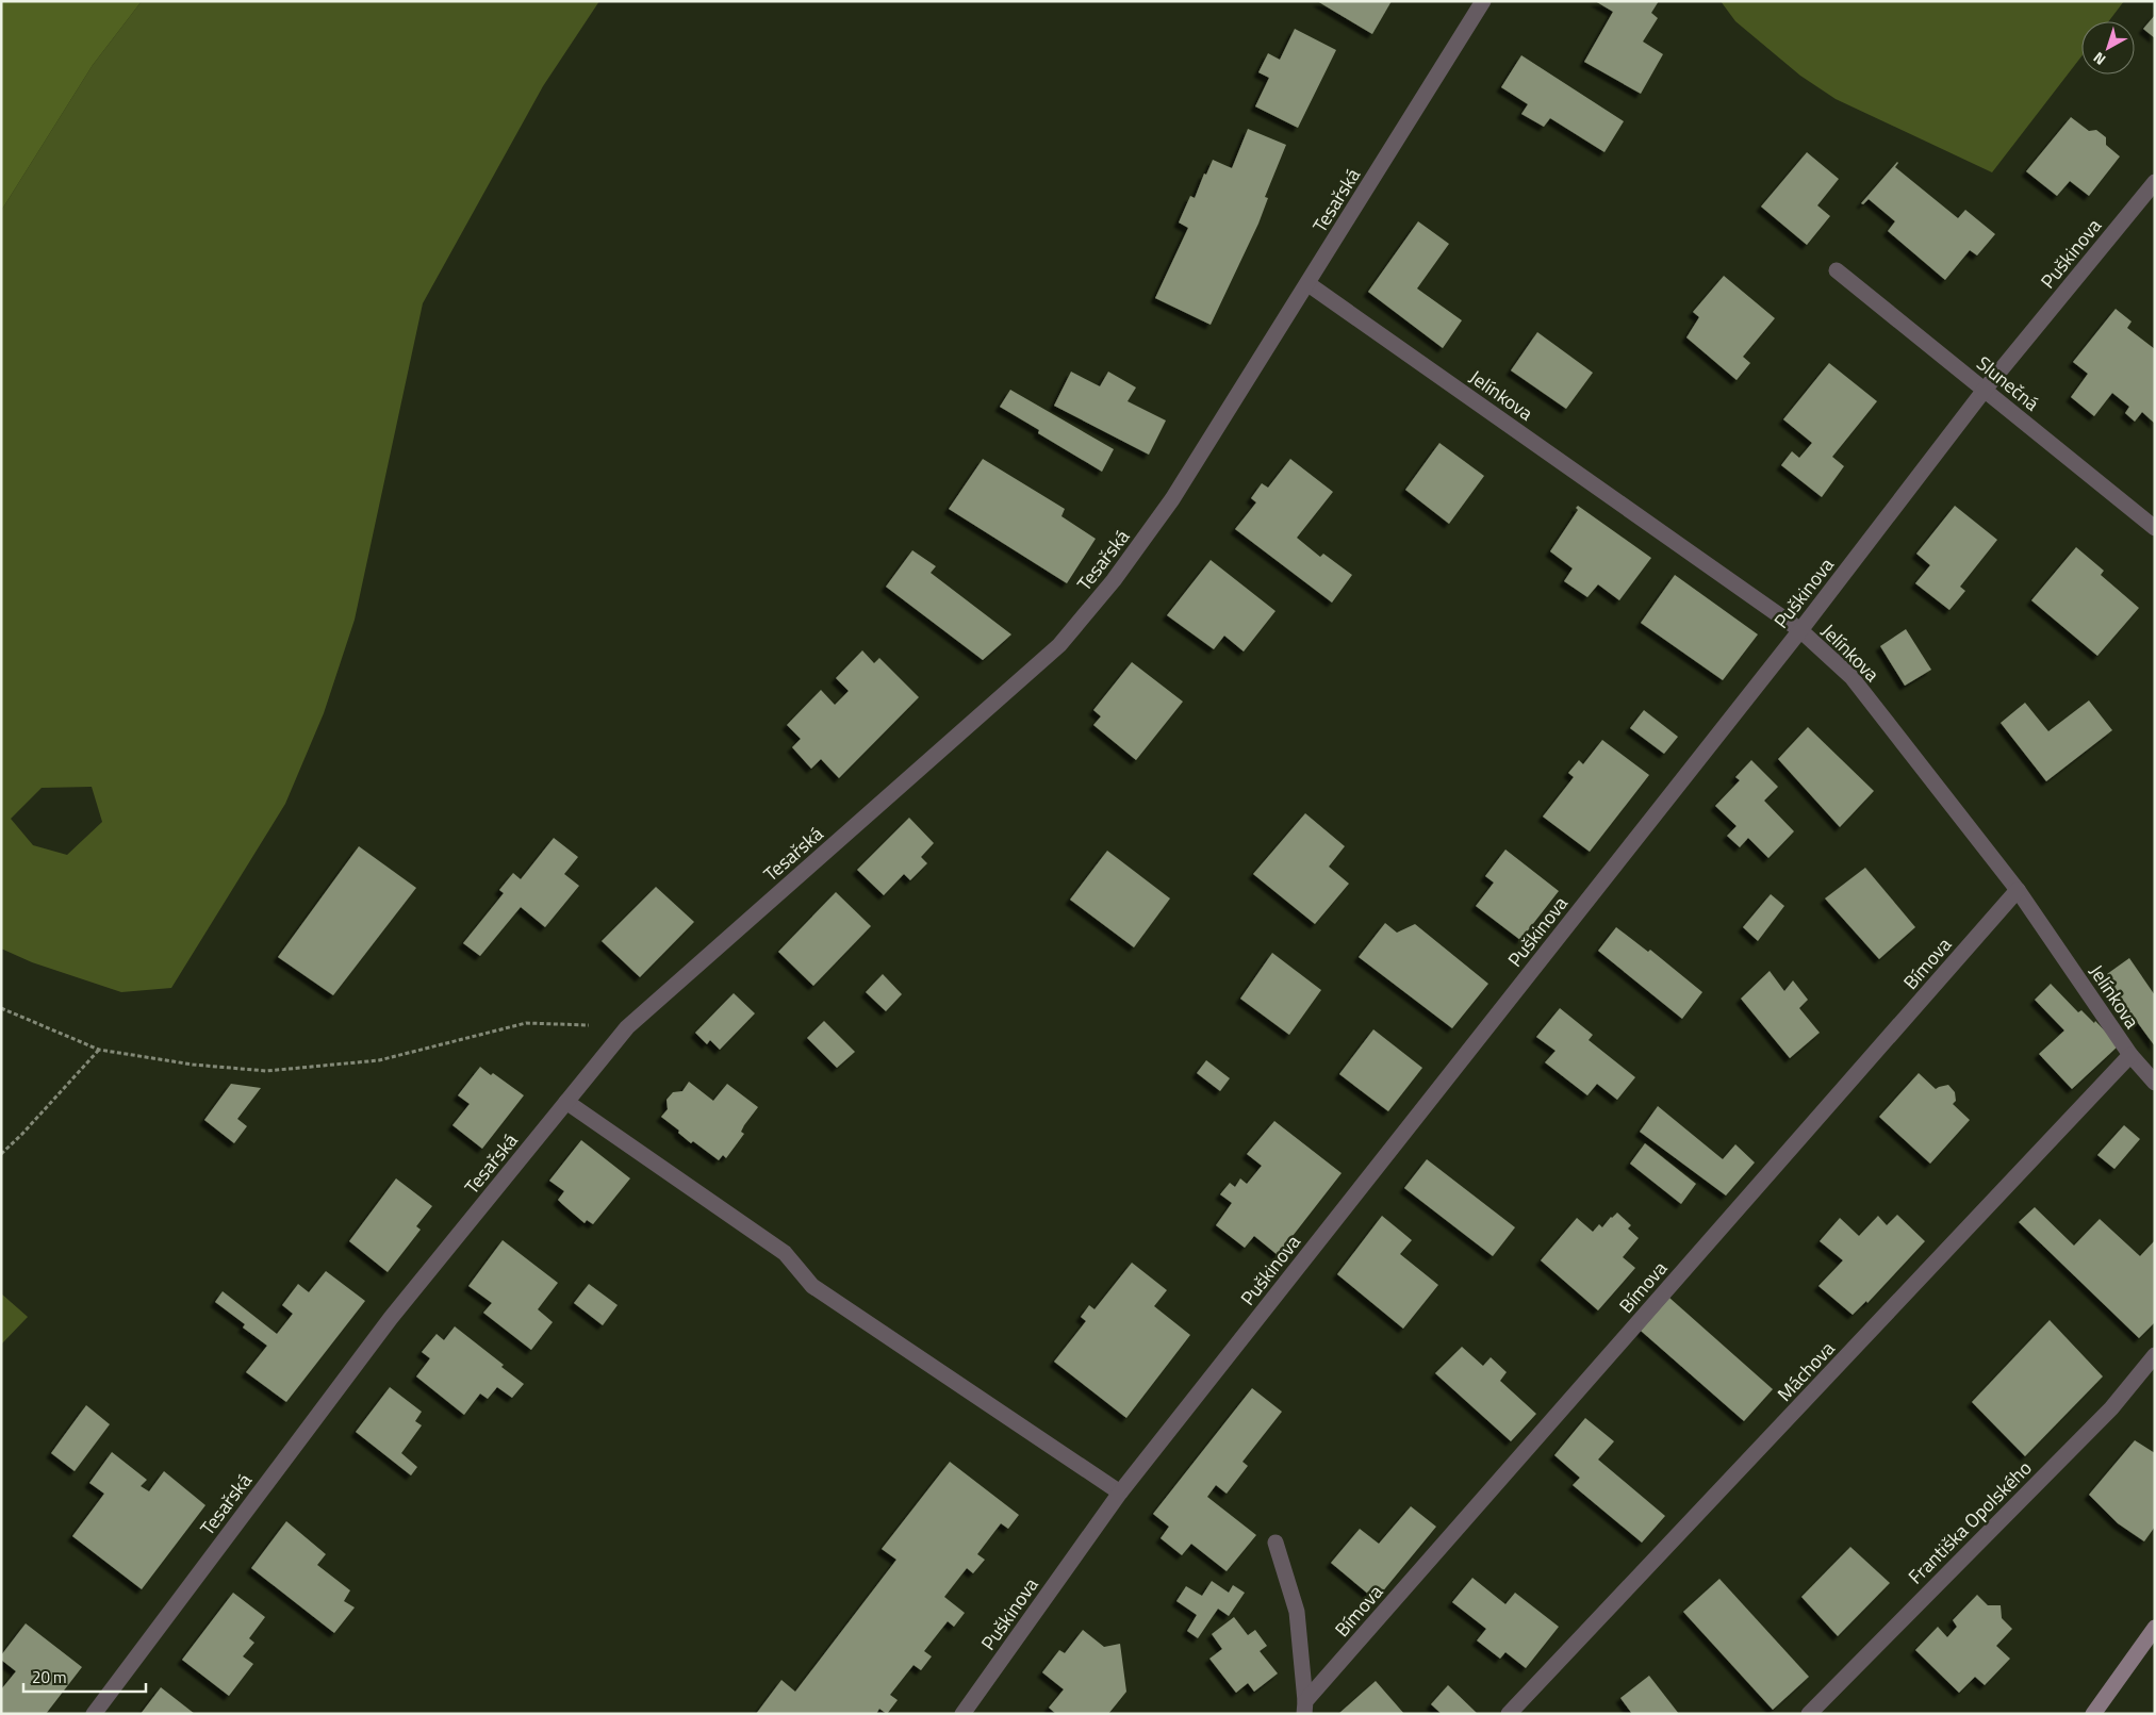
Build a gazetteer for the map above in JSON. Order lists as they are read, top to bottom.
{
  "streets": {
    "street": [
      "Tesařská",
      "Puškinova",
      "Slunečná",
      "Jelínkova",
      "Bímova",
      "Máchova",
      "Františka Opolského"
    ]
  },
  "crossings": [
    ["Tesařská", "Jelínkova"],
    ["Puškinova", "Slunečná"],
    ["Puškinova", "Jelínkova"],
    ["Jelínkova", "Bímova"],
    ["Jelínkova", "Máchova"]
  ],
  "scale_bar": "20 m",
  "north": "bottom left"
}
